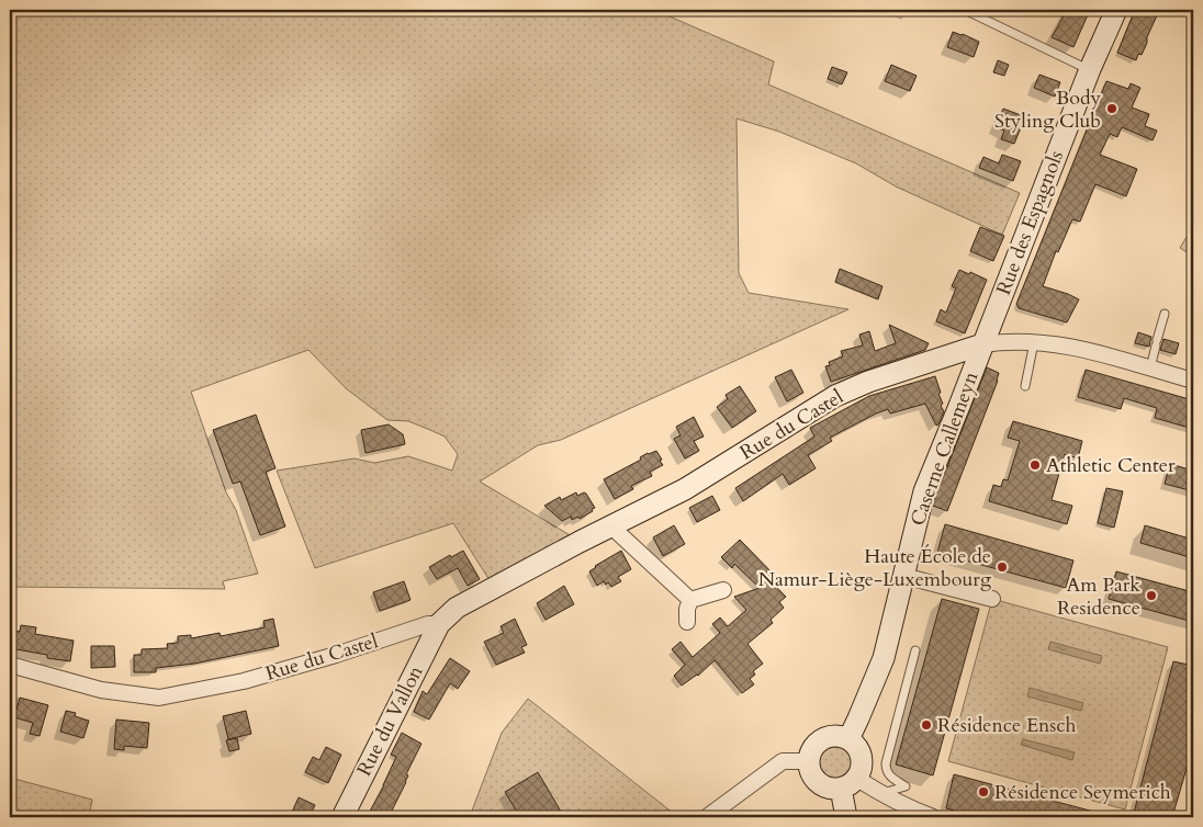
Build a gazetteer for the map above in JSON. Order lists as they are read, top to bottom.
{
  "streets": {
    "street": [
      "Rue des Espagnols",
      "Rue du Castel",
      "Caserne Callemeyn",
      "Rue du Vallon"
    ]
  },
  "crossings": [
    ["Rue des Espagnols", "Rue du Castel"],
    ["Rue des Espagnols", "Caserne Callemeyn"],
    ["Rue du Castel", "Caserne Callemeyn"],
    ["Rue du Castel", "Rue du Vallon"]
  ],
  "places": [
    "Body Styling Club",
    "Athletic Center",
    "Haute École de Namur-Liège-Luxembourg",
    "Am Park Residence",
    "Résidence Ensch",
    "Résidence Seymerich"
  ]
}
